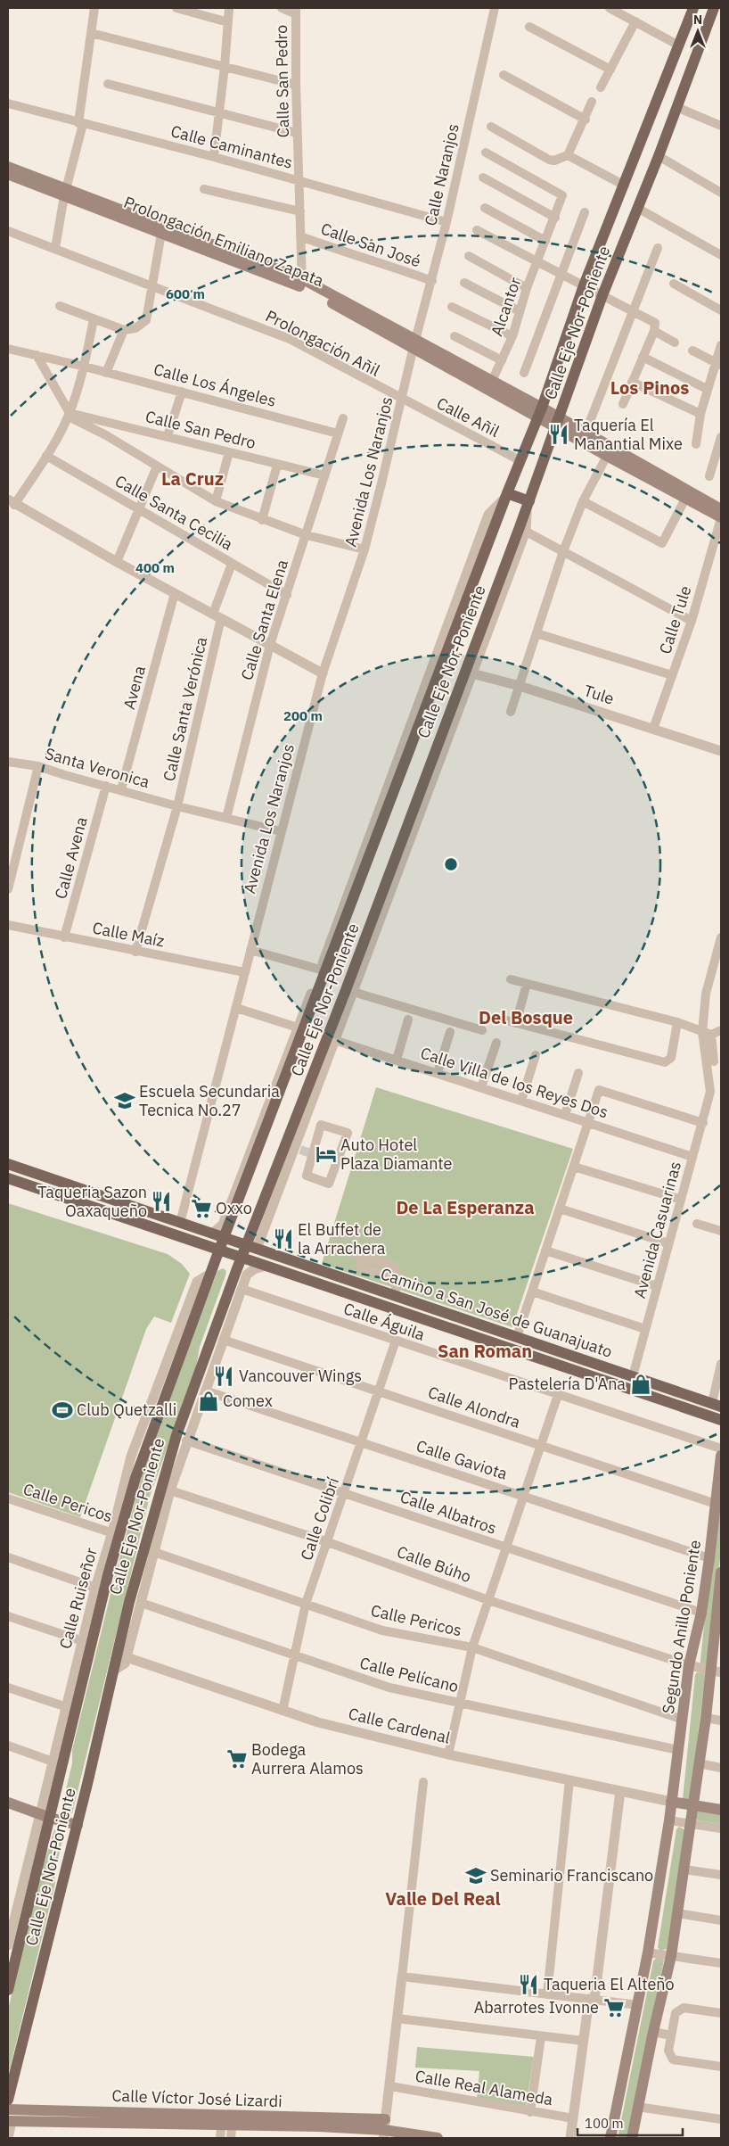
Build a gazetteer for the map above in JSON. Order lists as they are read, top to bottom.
{
  "streets": {
    "main road": [
      "Prolongación Emiliano Zapata",
      "Calle Eje Nor-Poniente",
      "Camino a San José de Guanajuato",
      "Segundo Anillo Poniente",
      "Calle Víctor José Lizardi"
    ],
    "street": [
      "Calle San Pedro",
      "Calle Caminantes",
      "Calle Naranjos",
      "Calle San José",
      "Alcantor",
      "Prolongación Añil",
      "Calle Los Ángeles",
      "Calle Añil",
      "Avenida Los Naranjos",
      "Calle Santa Cecilia",
      "Calle Santa Elena",
      "Calle Tule",
      "Avena",
      "Tule",
      "Calle Santa Verónica",
      "Santa Veronica",
      "Calle Avena",
      "Calle Maíz",
      "Calle Villa de los Reyes Dos",
      "Avenida Casuarinas",
      "Calle Águila",
      "Calle Alondra",
      "Calle Gaviota",
      "Calle Pericos",
      "Calle Albatros",
      "Calle Colibrí",
      "Calle Búho",
      "Calle Ruiseñor",
      "Calle Pelícano",
      "Calle Cardenal",
      "Calle Real Alameda"
    ]
  },
  "crossings": [
    ["Calle San Pedro", "Calle Caminantes"],
    ["Calle San Pedro", "Prolongación Emiliano Zapata"],
    ["Calle San Pedro", "Calle San José"],
    ["Calle San Pedro", "Calle Santa Elena"],
    ["Calle Caminantes", "Calle Naranjos"],
    ["Calle Naranjos", "Prolongación Emiliano Zapata"],
    ["Calle Naranjos", "Calle San José"],
    ["Calle Naranjos", "Avenida Los Naranjos"],
    ["Prolongación Emiliano Zapata", "Calle Eje Nor-Poniente"],
    ["Prolongación Emiliano Zapata", "Avenida Los Naranjos"],
    ["Calle Eje Nor-Poniente", "Calle Añil"],
    ["Calle Eje Nor-Poniente", "Tule"],
    ["Calle Eje Nor-Poniente", "Calle Villa de los Reyes Dos"],
    ["Calle Eje Nor-Poniente", "Camino a San José de Guanajuato"],
    ["Calle Eje Nor-Poniente", "Calle Pericos"],
    ["Calle Eje Nor-Poniente", "Calle Ruiseñor"],
    ["Prolongación Añil", "Calle Añil"],
    ["Prolongación Añil", "Avenida Los Naranjos"],
    ["Calle Los Ángeles", "Calle Santa Elena"],
    ["Calle Añil", "Avenida Los Naranjos"],
    ["Avenida Los Naranjos", "Santa Veronica"],
    ["Avenida Los Naranjos", "Calle Maíz"],
    ["Avenida Los Naranjos", "Camino a San José de Guanajuato"],
    ["Calle Santa Cecilia", "Calle Santa Elena"],
    ["Calle Santa Cecilia", "Calle Santa Verónica"],
    ["Calle Santa Elena", "Santa Veronica"],
    ["Calle Tule", "Tule"],
    ["Avena", "Santa Veronica"],
    ["Calle Santa Verónica", "Santa Veronica"],
    ["Santa Veronica", "Calle Avena"],
    ["Calle Avena", "Calle Maíz"],
    ["Calle Villa de los Reyes Dos", "Avenida Casuarinas"],
    ["Avenida Casuarinas", "Camino a San José de Guanajuato"],
    ["Calle Águila", "Calle Colibrí"],
    ["Calle Alondra", "Calle Colibrí"],
    ["Calle Alondra", "Segundo Anillo Poniente"],
    ["Calle Gaviota", "Calle Colibrí"],
    ["Calle Gaviota", "Segundo Anillo Poniente"],
    ["Calle Pericos", "Calle Colibrí"],
    ["Calle Pericos", "Calle Ruiseñor"],
    ["Calle Pericos", "Segundo Anillo Poniente"],
    ["Calle Albatros", "Calle Colibrí"],
    ["Calle Albatros", "Segundo Anillo Poniente"],
    ["Calle Colibrí", "Calle Búho"],
    ["Calle Colibrí", "Calle Pelícano"],
    ["Calle Colibrí", "Calle Cardenal"],
    ["Calle Búho", "Segundo Anillo Poniente"],
    ["Segundo Anillo Poniente", "Calle Pelícano"],
    ["Segundo Anillo Poniente", "Calle Cardenal"]
  ],
  "districts": [
    "Los Pinos",
    "La Cruz",
    "Del Bosque",
    "De La Esperanza",
    "San Roman",
    "Valle Del Real"
  ],
  "places": {
    "restaurant": [
      "Taquería El Manantial Mixe",
      "Taqueria Sazon Oaxaqueño",
      "El Buffet de la Arrachera",
      "Vancouver Wings",
      "Taqueria El Alteño"
    ],
    "school or university": ["Escuela Secundaria Tecnica No.27", "Seminario Franciscano"],
    "hotel": ["Auto Hotel Plaza Diamante"],
    "supermarket": ["Oxxo", "Bodega Aurrera Alamos", "Abarrotes Ivonne"],
    "shop": ["Pastelería D'Ana", "Comex"],
    "sports": ["Club Quetzalli"]
  },
  "scale_bar": "100 m",
  "north": "top",
  "rings": ["600 m", "400 m", "200 m"]
}
